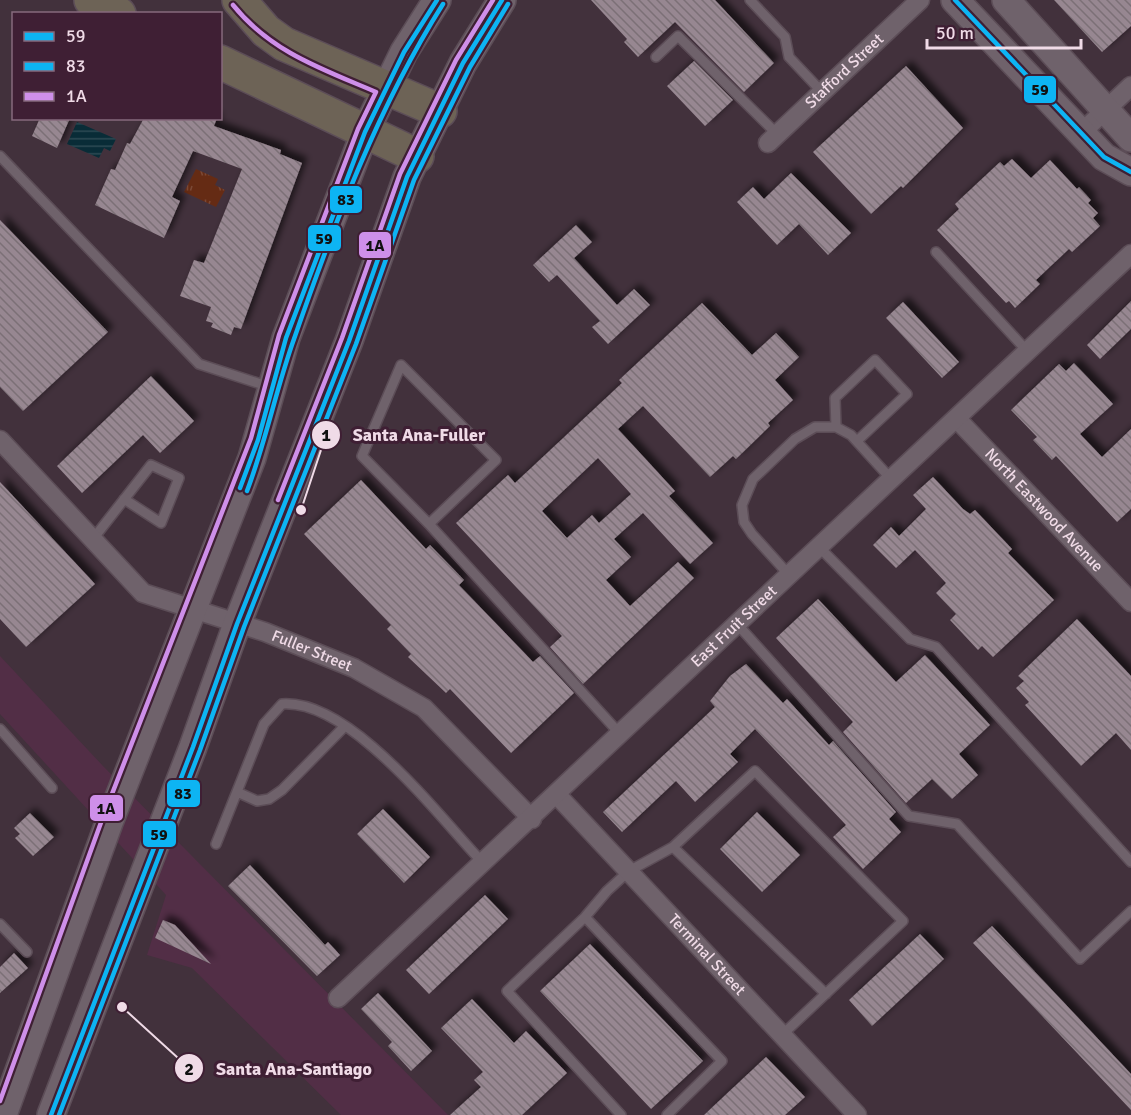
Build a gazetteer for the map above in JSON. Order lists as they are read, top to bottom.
{
  "streets": {
    "street": [
      "Stafford Street",
      "North Eastwood Avenue",
      "East Fruit Street",
      "Fuller Street",
      "Terminal Street"
    ]
  },
  "crossings": [
    ["North Eastwood Avenue", "East Fruit Street"],
    ["East Fruit Street", "Fuller Street"],
    ["East Fruit Street", "Terminal Street"]
  ],
  "places": ["Santa Ana-Fuller", "Santa Ana-Santiago"],
  "lines": ["transit line 59", "transit line 1A", "transit line 83"],
  "legend": ["59", "83", "1A"],
  "scale_bar": "50 m"
}
